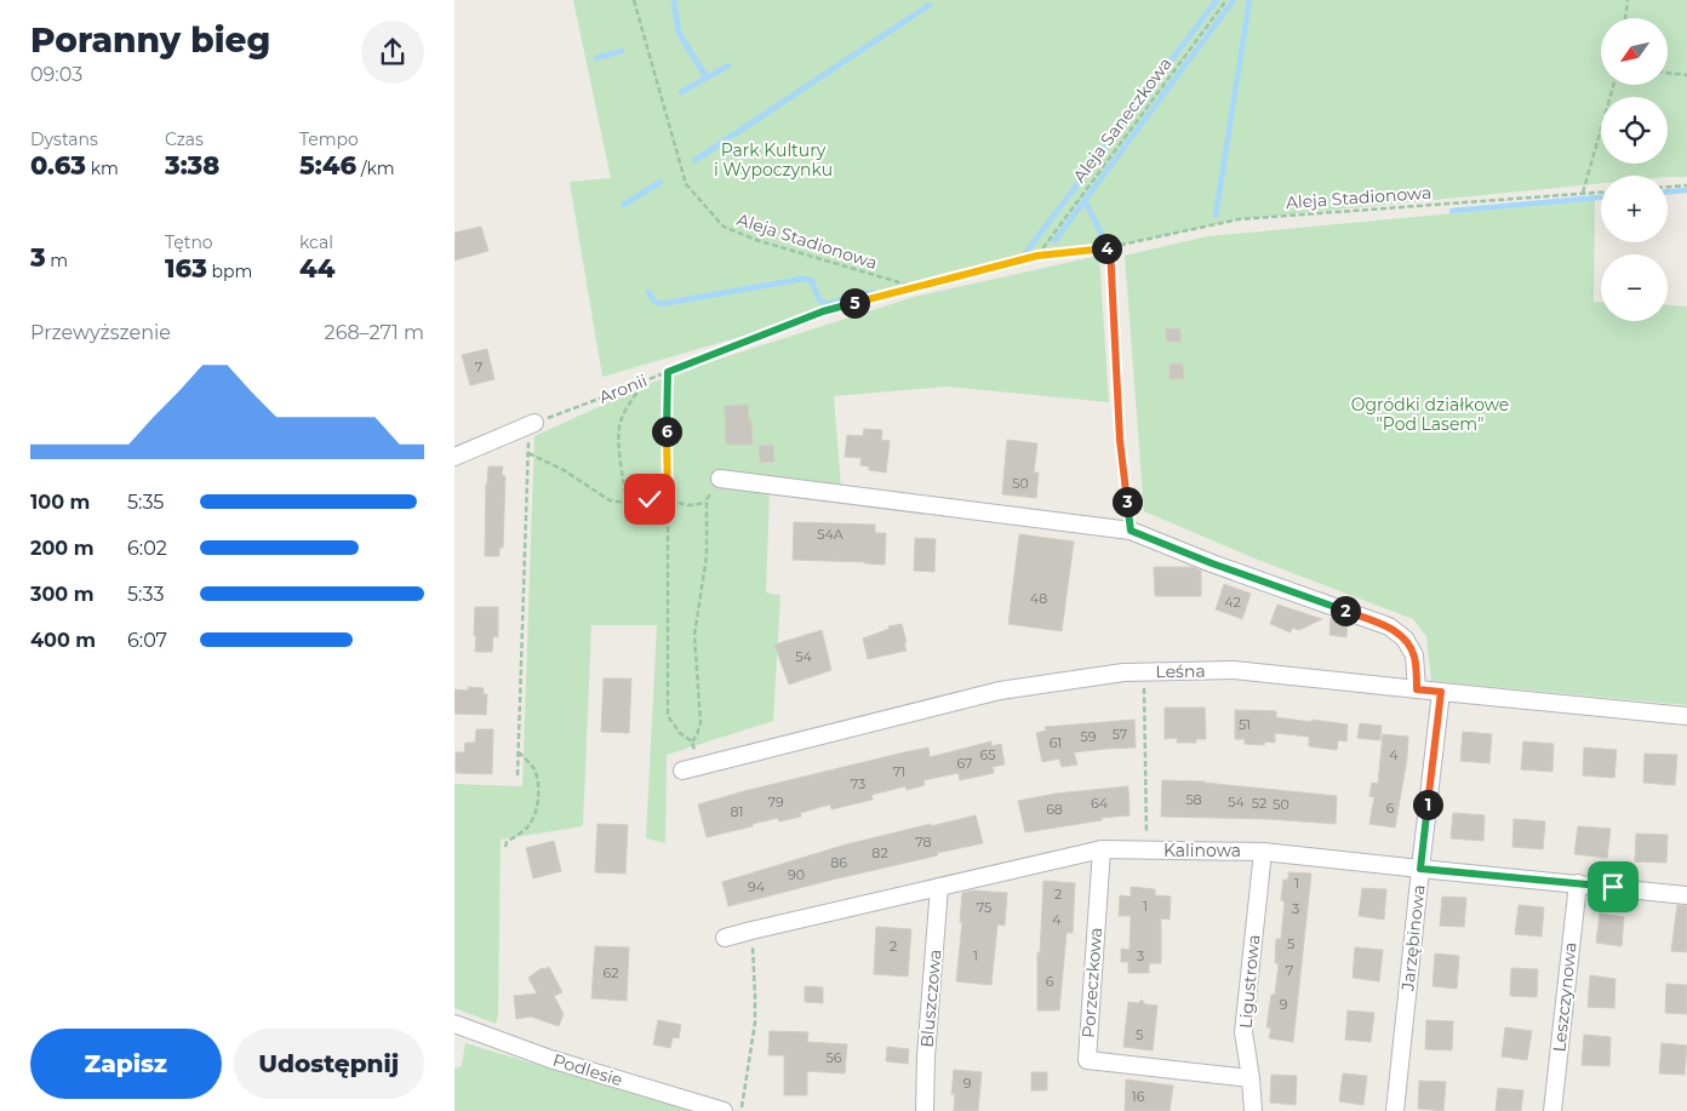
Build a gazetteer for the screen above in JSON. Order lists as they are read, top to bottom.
{
  "streets": {
    "street": [
      "Leśna",
      "Kalinowa",
      "Jarzębinowa",
      "Ligustrowa",
      "Porzeczkowa",
      "Leszczynowa",
      "Bluszczowa",
      "Podlesie"
    ],
    "path": ["Aleja Saneczkowa", "Aleja Stadionowa", "Aronii"]
  },
  "crossings": [
    ["Aleja Saneczkowa", "Aronii"],
    ["Aleja Stadionowa", "Aronii"],
    ["Leśna", "Jarzębinowa"],
    ["Kalinowa", "Jarzębinowa"],
    ["Kalinowa", "Ligustrowa"],
    ["Kalinowa", "Porzeczkowa"],
    ["Kalinowa", "Leszczynowa"],
    ["Kalinowa", "Bluszczowa"],
    ["Ligustrowa", "Porzeczkowa"]
  ],
  "parks": ["Park Kultury i Wypoczynku", "Ogródki działkowe \"Pod Lasem\""],
  "house_numbers": [
    "7",
    "50",
    "54A",
    "48",
    "42",
    "54",
    "51",
    "57",
    "59",
    "61",
    "65",
    "4",
    "67",
    "71",
    "73",
    "58",
    "79",
    "54",
    "64",
    "52",
    "50",
    "6",
    "68",
    "81",
    "78",
    "82",
    "86",
    "90",
    "1",
    "94",
    "2",
    "1",
    "75",
    "3",
    "4",
    "5",
    "2",
    "1",
    "3",
    "7",
    "62",
    "6",
    "9",
    "5",
    "56",
    "9",
    "16"
  ],
  "north": "bottom left",
  "page": {
    "heading": ["Poranny bieg", "09:03"],
    "map_buttons": ["+", "−"],
    "stats": [
      ["Dystans", "0.63 km"],
      ["Czas", "3:38"],
      ["Tempo", "5:46 /km"],
      ["3 m"],
      ["Tętno", "163 bpm"],
      ["kcal", "44"]
    ],
    "pins": [
      "4",
      "5",
      "6",
      "3",
      "2",
      "1"
    ],
    "chart": ["Przewyższenie", "268–271 m"],
    "list": [
      {
        "name": "100 m",
        "note": "5:35"
      },
      {
        "name": "200 m",
        "note": "6:02"
      },
      {
        "name": "300 m",
        "note": "5:33"
      },
      {
        "name": "400 m",
        "note": "6:07"
      }
    ],
    "buttons": ["Zapisz", "Udostępnij"]
  }
}
